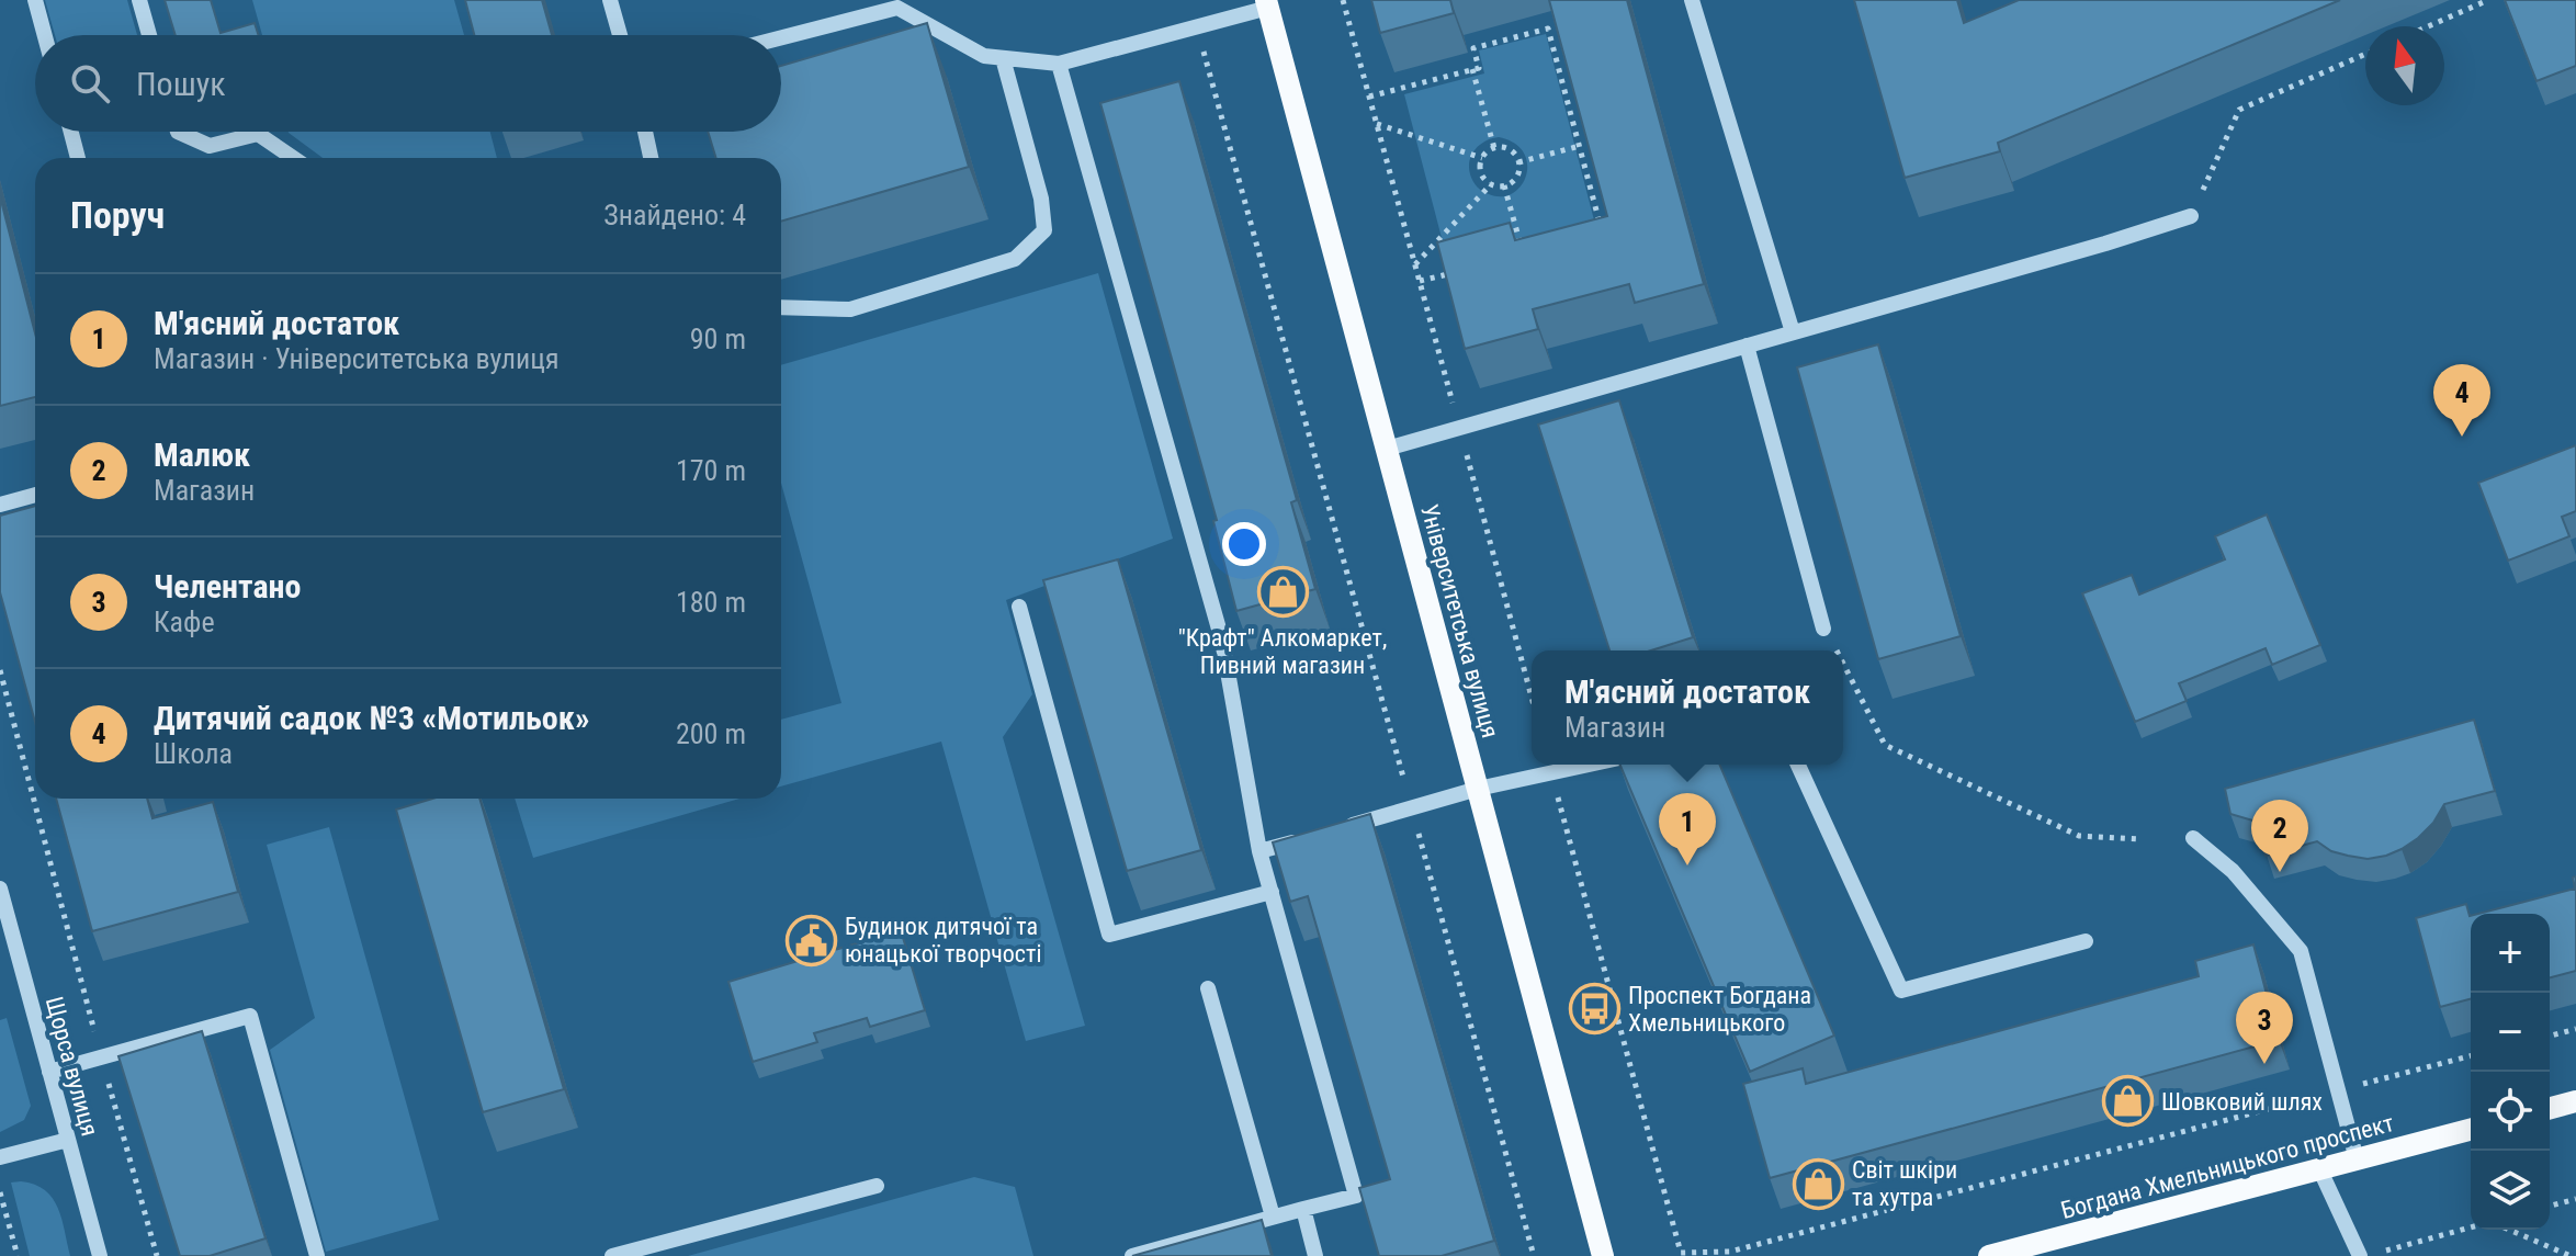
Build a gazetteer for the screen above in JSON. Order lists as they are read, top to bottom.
{
  "streets": {
    "main road": ["Університетська вулиця", "Богдана Хмельницького проспект"],
    "street": ["Щорса вулиця"]
  },
  "places": {
    "shop": ["\"Крафт\" Алкомаркет, Пивний магазин", "Шовковий шлях", "Світ шкіри та хутра"],
    "public building": ["Будинок дитячої та юнацької творчості"],
    "bus stop": ["Проспект Богдана Хмельницького"]
  },
  "north": "top",
  "page": {
    "search": "Пошук",
    "heading": ["Поруч", "Знайдено: 4"],
    "list": [
      {
        "mark": "1",
        "name": "М'ясний достаток",
        "note": "Магазин · Університетська вулиця",
        "value": "90 m"
      },
      {
        "mark": "2",
        "name": "Малюк",
        "note": "Магазин",
        "value": "170 m"
      },
      {
        "mark": "3",
        "name": "Челентано",
        "note": "Кафе",
        "value": "180 m"
      },
      {
        "mark": "4",
        "name": "Дитячий садок №3 «Мотильок»",
        "note": "Школа",
        "value": "200 m"
      }
    ],
    "pins": [
      "4",
      "1",
      "2",
      "3"
    ],
    "popup": ["М'ясний достаток", "Магазин"],
    "map_buttons": ["+", "−"]
  }
}
